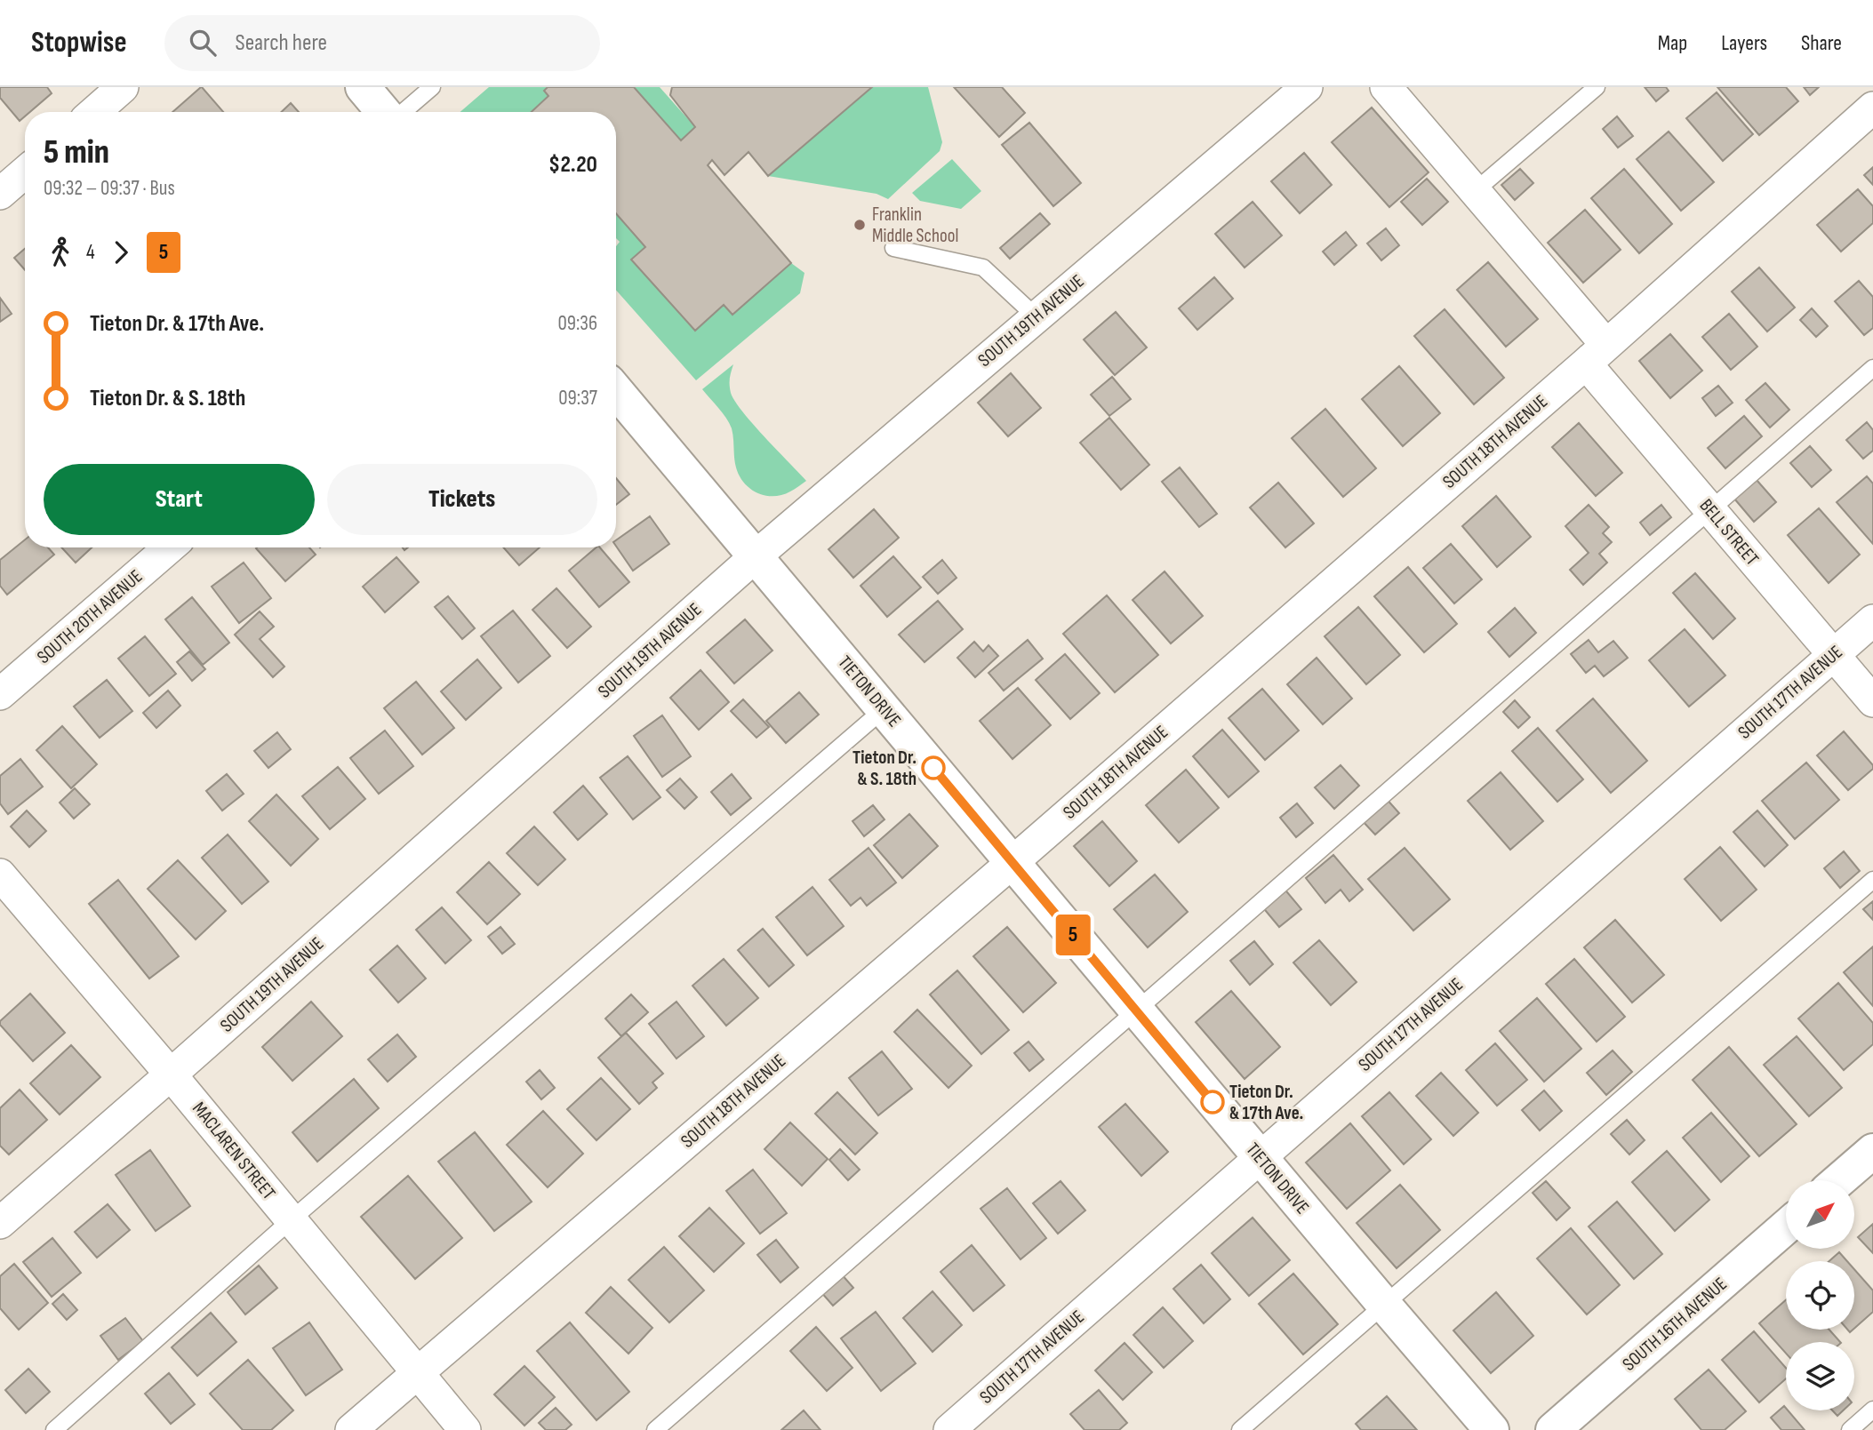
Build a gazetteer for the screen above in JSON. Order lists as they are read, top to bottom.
{
  "streets": {
    "main road": ["TIETON DRIVE", "SOUTH 16TH AVENUE"],
    "street": [
      "SOUTH 19TH AVENUE",
      "SOUTH 18TH AVENUE",
      "BELL STREET",
      "SOUTH 20TH AVENUE",
      "SOUTH 17TH AVENUE",
      "MACLAREN STREET"
    ]
  },
  "crossings": [
    ["SOUTH 19TH AVENUE", "TIETON DRIVE"],
    ["SOUTH 19TH AVENUE", "MACLAREN STREET"],
    ["SOUTH 18TH AVENUE", "BELL STREET"],
    ["SOUTH 18TH AVENUE", "TIETON DRIVE"],
    ["SOUTH 18TH AVENUE", "MACLAREN STREET"],
    ["BELL STREET", "SOUTH 17TH AVENUE"],
    ["TIETON DRIVE", "SOUTH 17TH AVENUE"]
  ],
  "places": ["Franklin Middle School", "Tieton Dr. & S. 18th", "Tieton Dr. & 17th Ave."],
  "lines": ["bus line 5"],
  "north": "top right",
  "page": {
    "header": "Stopwise",
    "search": "Search here",
    "nav": ["Map", "Layers", "Share"],
    "on_map": "5",
    "heading": ["5 min", "09:32 – 09:37 · Bus", "$2.20"],
    "legs": ["4", "5"],
    "list": [
      {
        "name": "Tieton Dr. & 17th Ave.",
        "value": "09:36"
      },
      {
        "name": "Tieton Dr. & S. 18th",
        "value": "09:37"
      }
    ],
    "buttons": ["Start", "Tickets"]
  }
}
